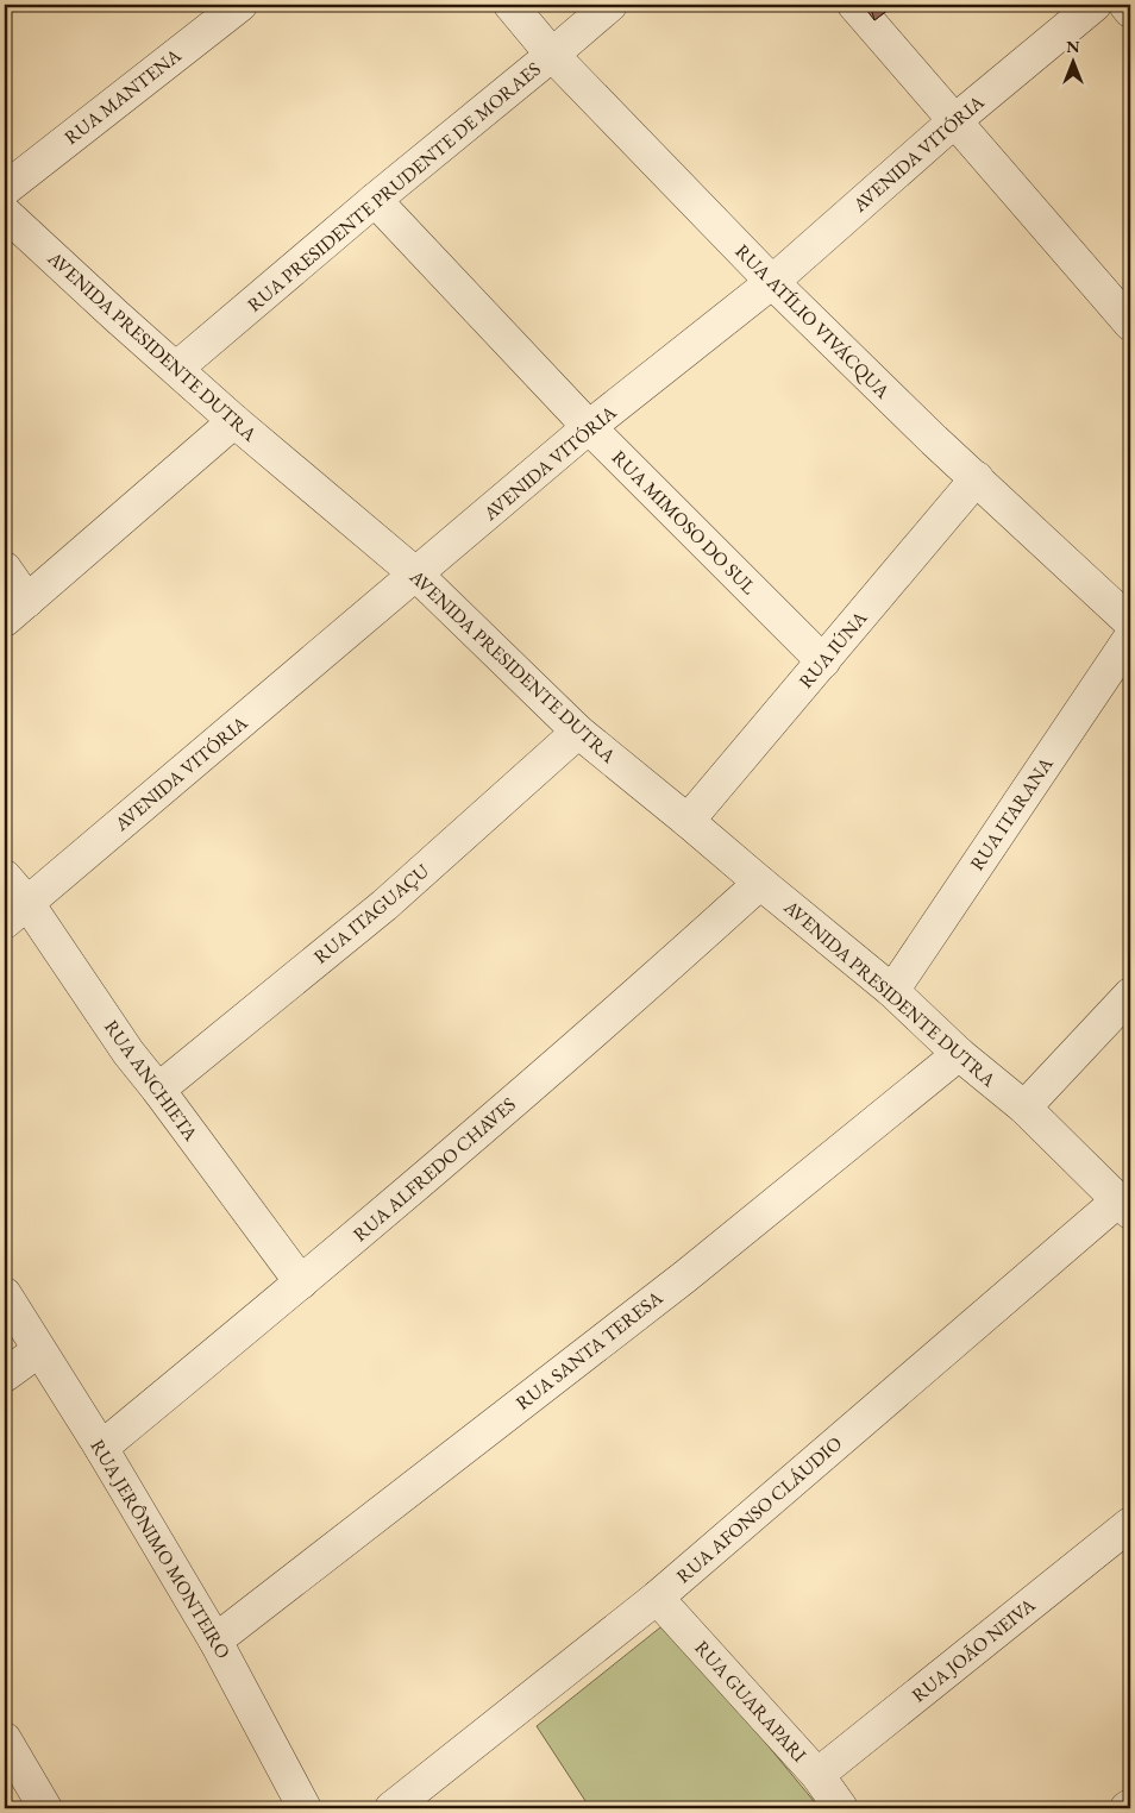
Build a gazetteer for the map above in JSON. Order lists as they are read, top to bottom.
{
  "streets": {
    "street": [
      "RUA MANTENA",
      "AVENIDA VITÓRIA",
      "RUA PRESIDENTE PRUDENTE DE MORAES",
      "RUA ATÍLIO VIVÁCQUA",
      "AVENIDA PRESIDENTE DUTRA",
      "RUA MIMOSO DO SUL",
      "RUA IÚNA",
      "RUA ITARANA",
      "RUA ITAGUAÇU",
      "RUA ANCHIETA",
      "RUA ALFREDO CHAVES",
      "RUA SANTA TERESA",
      "RUA AFONSO CLÁUDIO",
      "RUA JERÔNIMO MONTEIRO",
      "RUA JOÃO NEIVA",
      "RUA GUARAPARI"
    ]
  },
  "crossings": [
    ["AVENIDA VITÓRIA", "RUA ATÍLIO VIVÁCQUA"],
    ["AVENIDA VITÓRIA", "AVENIDA PRESIDENTE DUTRA"],
    ["AVENIDA VITÓRIA", "RUA MIMOSO DO SUL"],
    ["AVENIDA VITÓRIA", "RUA ANCHIETA"],
    ["RUA PRESIDENTE PRUDENTE DE MORAES", "RUA ATÍLIO VIVÁCQUA"],
    ["RUA PRESIDENTE PRUDENTE DE MORAES", "AVENIDA PRESIDENTE DUTRA"],
    ["RUA PRESIDENTE PRUDENTE DE MORAES", "RUA MIMOSO DO SUL"],
    ["RUA ATÍLIO VIVÁCQUA", "RUA IÚNA"],
    ["AVENIDA PRESIDENTE DUTRA", "RUA IÚNA"],
    ["AVENIDA PRESIDENTE DUTRA", "RUA ITARANA"],
    ["AVENIDA PRESIDENTE DUTRA", "RUA ITAGUAÇU"],
    ["AVENIDA PRESIDENTE DUTRA", "RUA ALFREDO CHAVES"],
    ["AVENIDA PRESIDENTE DUTRA", "RUA SANTA TERESA"],
    ["AVENIDA PRESIDENTE DUTRA", "RUA AFONSO CLÁUDIO"],
    ["RUA MIMOSO DO SUL", "RUA IÚNA"],
    ["RUA ITAGUAÇU", "RUA ANCHIETA"],
    ["RUA ANCHIETA", "RUA ALFREDO CHAVES"],
    ["RUA ALFREDO CHAVES", "RUA JERÔNIMO MONTEIRO"],
    ["RUA SANTA TERESA", "RUA JERÔNIMO MONTEIRO"],
    ["RUA AFONSO CLÁUDIO", "RUA GUARAPARI"],
    ["RUA JOÃO NEIVA", "RUA GUARAPARI"]
  ],
  "north": "top"
}
